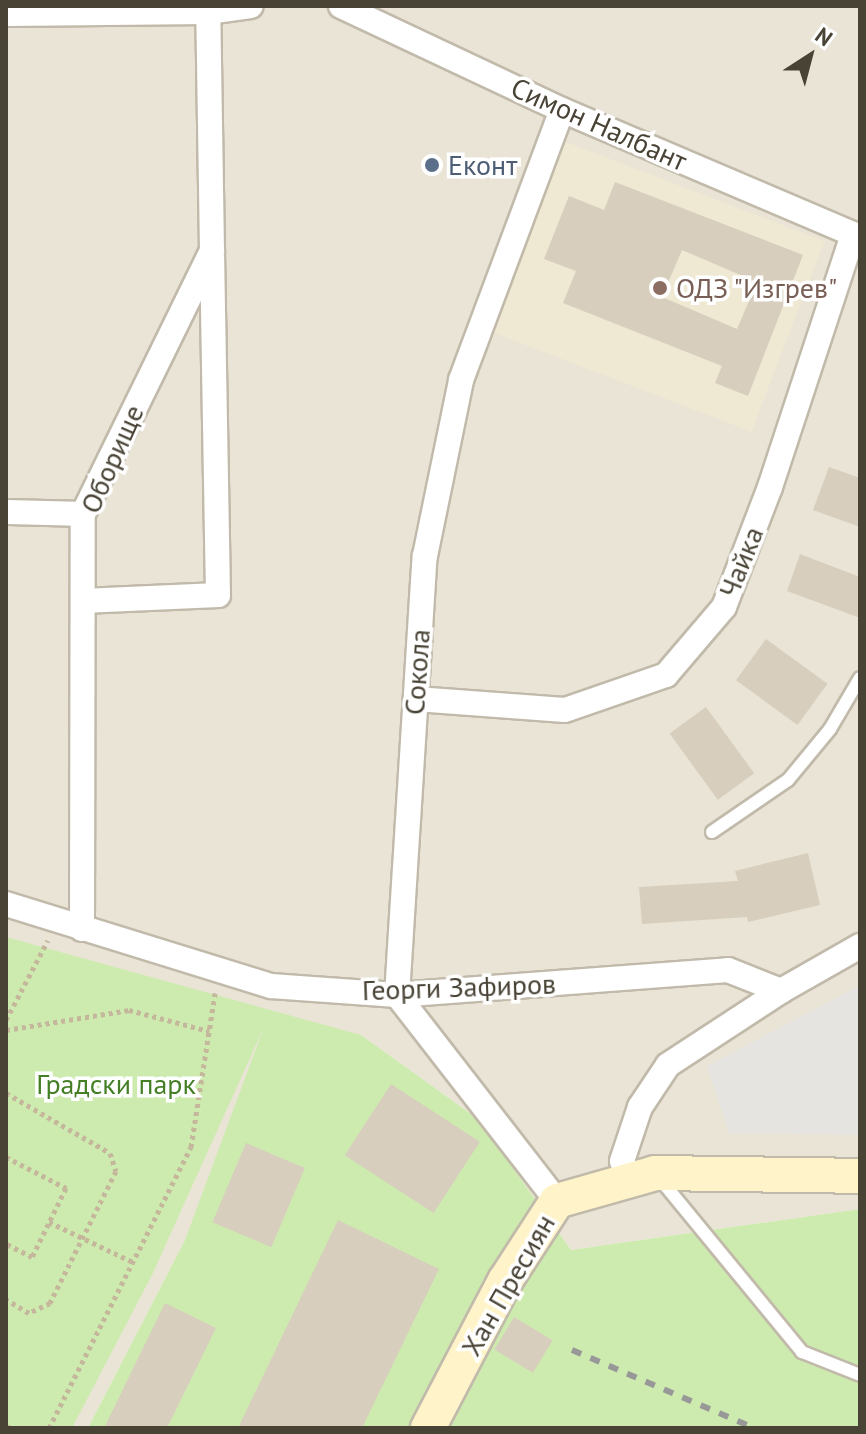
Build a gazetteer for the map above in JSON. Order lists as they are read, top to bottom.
{
  "streets": {
    "street": [
      "Симон Налбант",
      "Оборище",
      "Чайка",
      "Сокола",
      "Георги Зафиров",
      "Хан Пресиян"
    ]
  },
  "crossings": [
    ["Симон Налбант", "Чайка"],
    ["Симон Налбант", "Сокола"],
    ["Оборище", "Георги Зафиров"],
    ["Чайка", "Сокола"],
    ["Сокола", "Георги Зафиров"]
  ],
  "parks": ["Градски парк"],
  "places": ["Еконт", "ОДЗ \"Изгрев\""],
  "north": "top right"
}
